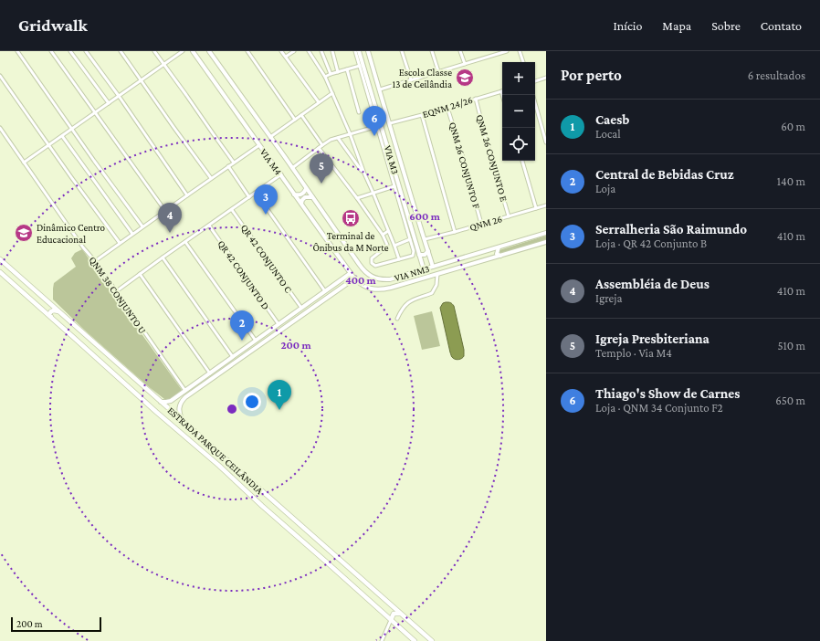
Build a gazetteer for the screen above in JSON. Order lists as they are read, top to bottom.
{
  "streets": {
    "highway": ["ESTRADA PARQUE CEILÂNDIA"],
    "main road": ["VIA M3", "VIA M4", "VIA NM3"],
    "street": [
      "EQNM 24/26",
      "QNM 26 CONJUNTO E",
      "QNM 26 CONJUNTO F",
      "QNM 26",
      "QR 42 CONJUNTO C",
      "QR 42 CONJUNTO D",
      "QNM 38 CONJUNTO U"
    ]
  },
  "crossings": [
    ["EQNM 24/26", "QNM 26 CONJUNTO E"],
    ["EQNM 24/26", "QNM 26 CONJUNTO F"],
    ["QNM 26 CONJUNTO E", "QNM 26"],
    ["VIA M3", "VIA NM3"],
    ["VIA M4", "VIA NM3"],
    ["QNM 26 CONJUNTO F", "QNM 26"]
  ],
  "places": {
    "school or university": ["Escola Classe 13 de Ceilândia", "Dinâmico Centro Educacional"],
    "bus stop": ["Terminal de Ônibus da M Norte"]
  },
  "scale_bar": "200 m",
  "page": {
    "header": "Gridwalk",
    "nav": [
      "Início",
      "Mapa",
      "Sobre",
      "Contato"
    ],
    "heading": ["Por perto", "6 resultados"],
    "map_buttons": ["+", "−"],
    "list": [
      {
        "mark": "1",
        "name": "Caesb",
        "note": "Local",
        "value": "60 m"
      },
      {
        "mark": "2",
        "name": "Central de Bebidas Cruz",
        "note": "Loja",
        "value": "140 m"
      },
      {
        "mark": "3",
        "name": "Serralheria São Raimundo",
        "note": "Loja · QR 42 Conjunto B",
        "value": "410 m"
      },
      {
        "mark": "4",
        "name": "Assembléia de Deus",
        "note": "Igreja",
        "value": "410 m"
      },
      {
        "mark": "5",
        "name": "Igreja Presbiteriana",
        "note": "Templo · Via M4",
        "value": "510 m"
      },
      {
        "mark": "6",
        "name": "Thiago's Show de Carnes",
        "note": "Loja · QNM 34 Conjunto F2",
        "value": "650 m"
      }
    ],
    "pins": [
      "6",
      "5",
      "3",
      "4",
      "2",
      "1"
    ],
    "scale": "200 m"
  },
  "rings": ["600 m", "400 m", "200 m"]
}
